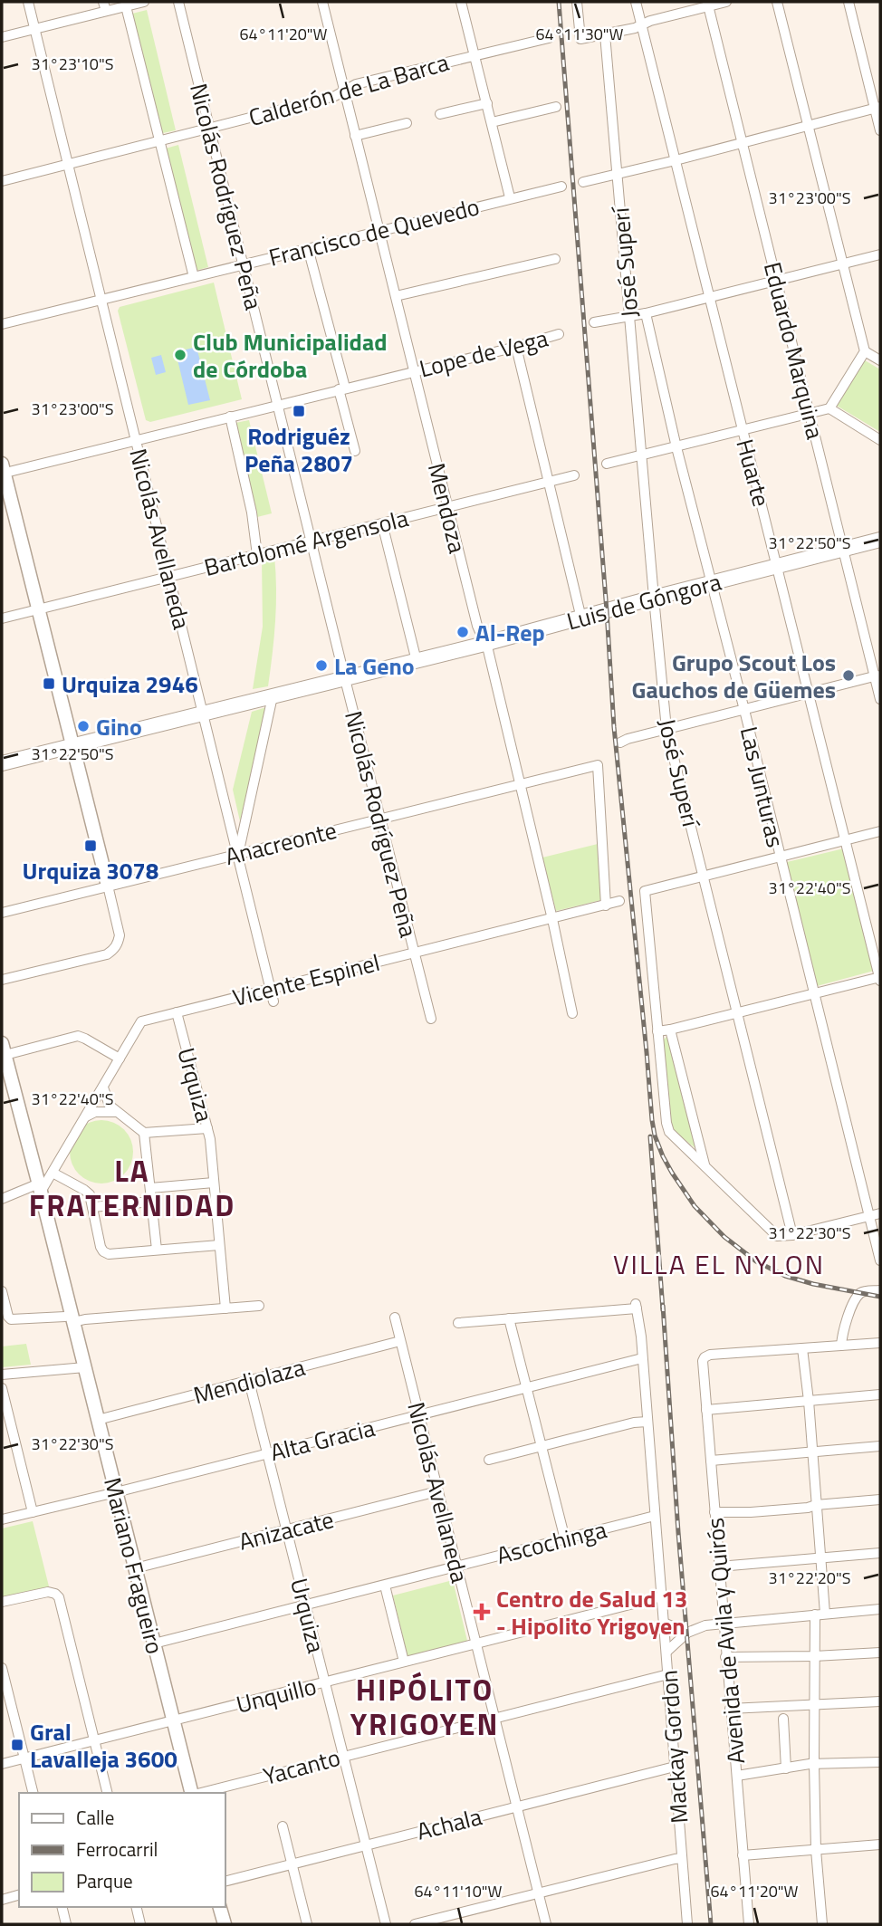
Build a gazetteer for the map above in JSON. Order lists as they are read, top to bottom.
{
  "streets": {
    "main road": ["Luis de Góngora", "Mariano Fragueiro"],
    "street": [
      "Calderón de La Barca",
      "Nicolás Rodríguez Peña",
      "Francisco de Quevedo",
      "José Superí",
      "Eduardo Marquina",
      "Lope de Vega",
      "Huarte",
      "Mendoza",
      "Nicolás Avellaneda",
      "Bartolomé Argensola",
      "Las Junturas",
      "Anacreonte",
      "Vicente Espinel",
      "Urquiza",
      "Mendiolaza",
      "Alta Gracia",
      "Anizacate",
      "Ascochinga",
      "Avenida de Avila y Quirós",
      "Unquillo",
      "Mackay Gordon",
      "Yacanto",
      "Achala"
    ]
  },
  "crossings": [
    ["Calderón de La Barca", "Nicolás Rodríguez Peña"],
    ["Calderón de La Barca", "Mendoza"],
    ["Calderón de La Barca", "Nicolás Avellaneda"],
    ["Nicolás Rodríguez Peña", "Francisco de Quevedo"],
    ["Nicolás Rodríguez Peña", "Lope de Vega"],
    ["Nicolás Rodríguez Peña", "Bartolomé Argensola"],
    ["Nicolás Rodríguez Peña", "Luis de Góngora"],
    ["Nicolás Rodríguez Peña", "Anacreonte"],
    ["Nicolás Rodríguez Peña", "Vicente Espinel"],
    ["Francisco de Quevedo", "Mendoza"],
    ["Francisco de Quevedo", "Nicolás Avellaneda"],
    ["José Superí", "Luis de Góngora"],
    ["Eduardo Marquina", "Luis de Góngora"],
    ["Lope de Vega", "Mendoza"],
    ["Lope de Vega", "Nicolás Avellaneda"],
    ["Huarte", "Luis de Góngora"],
    ["Mendoza", "Bartolomé Argensola"],
    ["Mendoza", "Luis de Góngora"],
    ["Mendoza", "Anacreonte"],
    ["Mendoza", "Vicente Espinel"],
    ["Nicolás Avellaneda", "Bartolomé Argensola"],
    ["Nicolás Avellaneda", "Luis de Góngora"],
    ["Nicolás Avellaneda", "Anacreonte"],
    ["Nicolás Avellaneda", "Vicente Espinel"],
    ["Nicolás Avellaneda", "Mendiolaza"],
    ["Nicolás Avellaneda", "Alta Gracia"],
    ["Nicolás Avellaneda", "Anizacate"],
    ["Nicolás Avellaneda", "Ascochinga"],
    ["Nicolás Avellaneda", "Unquillo"],
    ["Nicolás Avellaneda", "Yacanto"],
    ["Nicolás Avellaneda", "Achala"],
    ["Luis de Góngora", "Las Junturas"],
    ["Anacreonte", "Vicente Espinel"],
    ["Vicente Espinel", "Urquiza"],
    ["Urquiza", "Mendiolaza"],
    ["Urquiza", "Alta Gracia"],
    ["Urquiza", "Anizacate"],
    ["Urquiza", "Ascochinga"],
    ["Urquiza", "Unquillo"],
    ["Urquiza", "Yacanto"],
    ["Urquiza", "Achala"],
    ["Mendiolaza", "Mariano Fragueiro"],
    ["Alta Gracia", "Mariano Fragueiro"],
    ["Alta Gracia", "Mackay Gordon"],
    ["Anizacate", "Mariano Fragueiro"],
    ["Ascochinga", "Mariano Fragueiro"],
    ["Ascochinga", "Mackay Gordon"],
    ["Mariano Fragueiro", "Unquillo"],
    ["Unquillo", "Mackay Gordon"],
    ["Mackay Gordon", "Yacanto"],
    ["Mackay Gordon", "Achala"]
  ],
  "districts": ["LA FRATERNIDAD", "VILLA EL NYLON", "HIPÓLITO YRIGOYEN"],
  "places": {
    "other": [
      "Club Municipalidad de Córdoba",
      "Al-Rep",
      "La Geno",
      "Grupo Scout Los Gauchos de Güemes",
      "Gino"
    ],
    "transit": [
      "Rodriguéz Peña 2807",
      "Urquiza 2946",
      "Urquiza 3078",
      "Gral Lavalleja 3600"
    ],
    "health": ["Centro de Salud 13 - Hipolito Yrigoyen"]
  },
  "legend": ["Calle", "Ferrocarril", "Parque"],
  "coordinates": [
    "64°11'20\"W",
    "64°11'30\"W",
    "31°23'10\"S",
    "31°23'00\"S",
    "31°22'50\"S",
    "31°22'40\"S",
    "31°22'30\"S",
    "31°22'20\"S",
    "64°11'10\"W"
  ]
}
